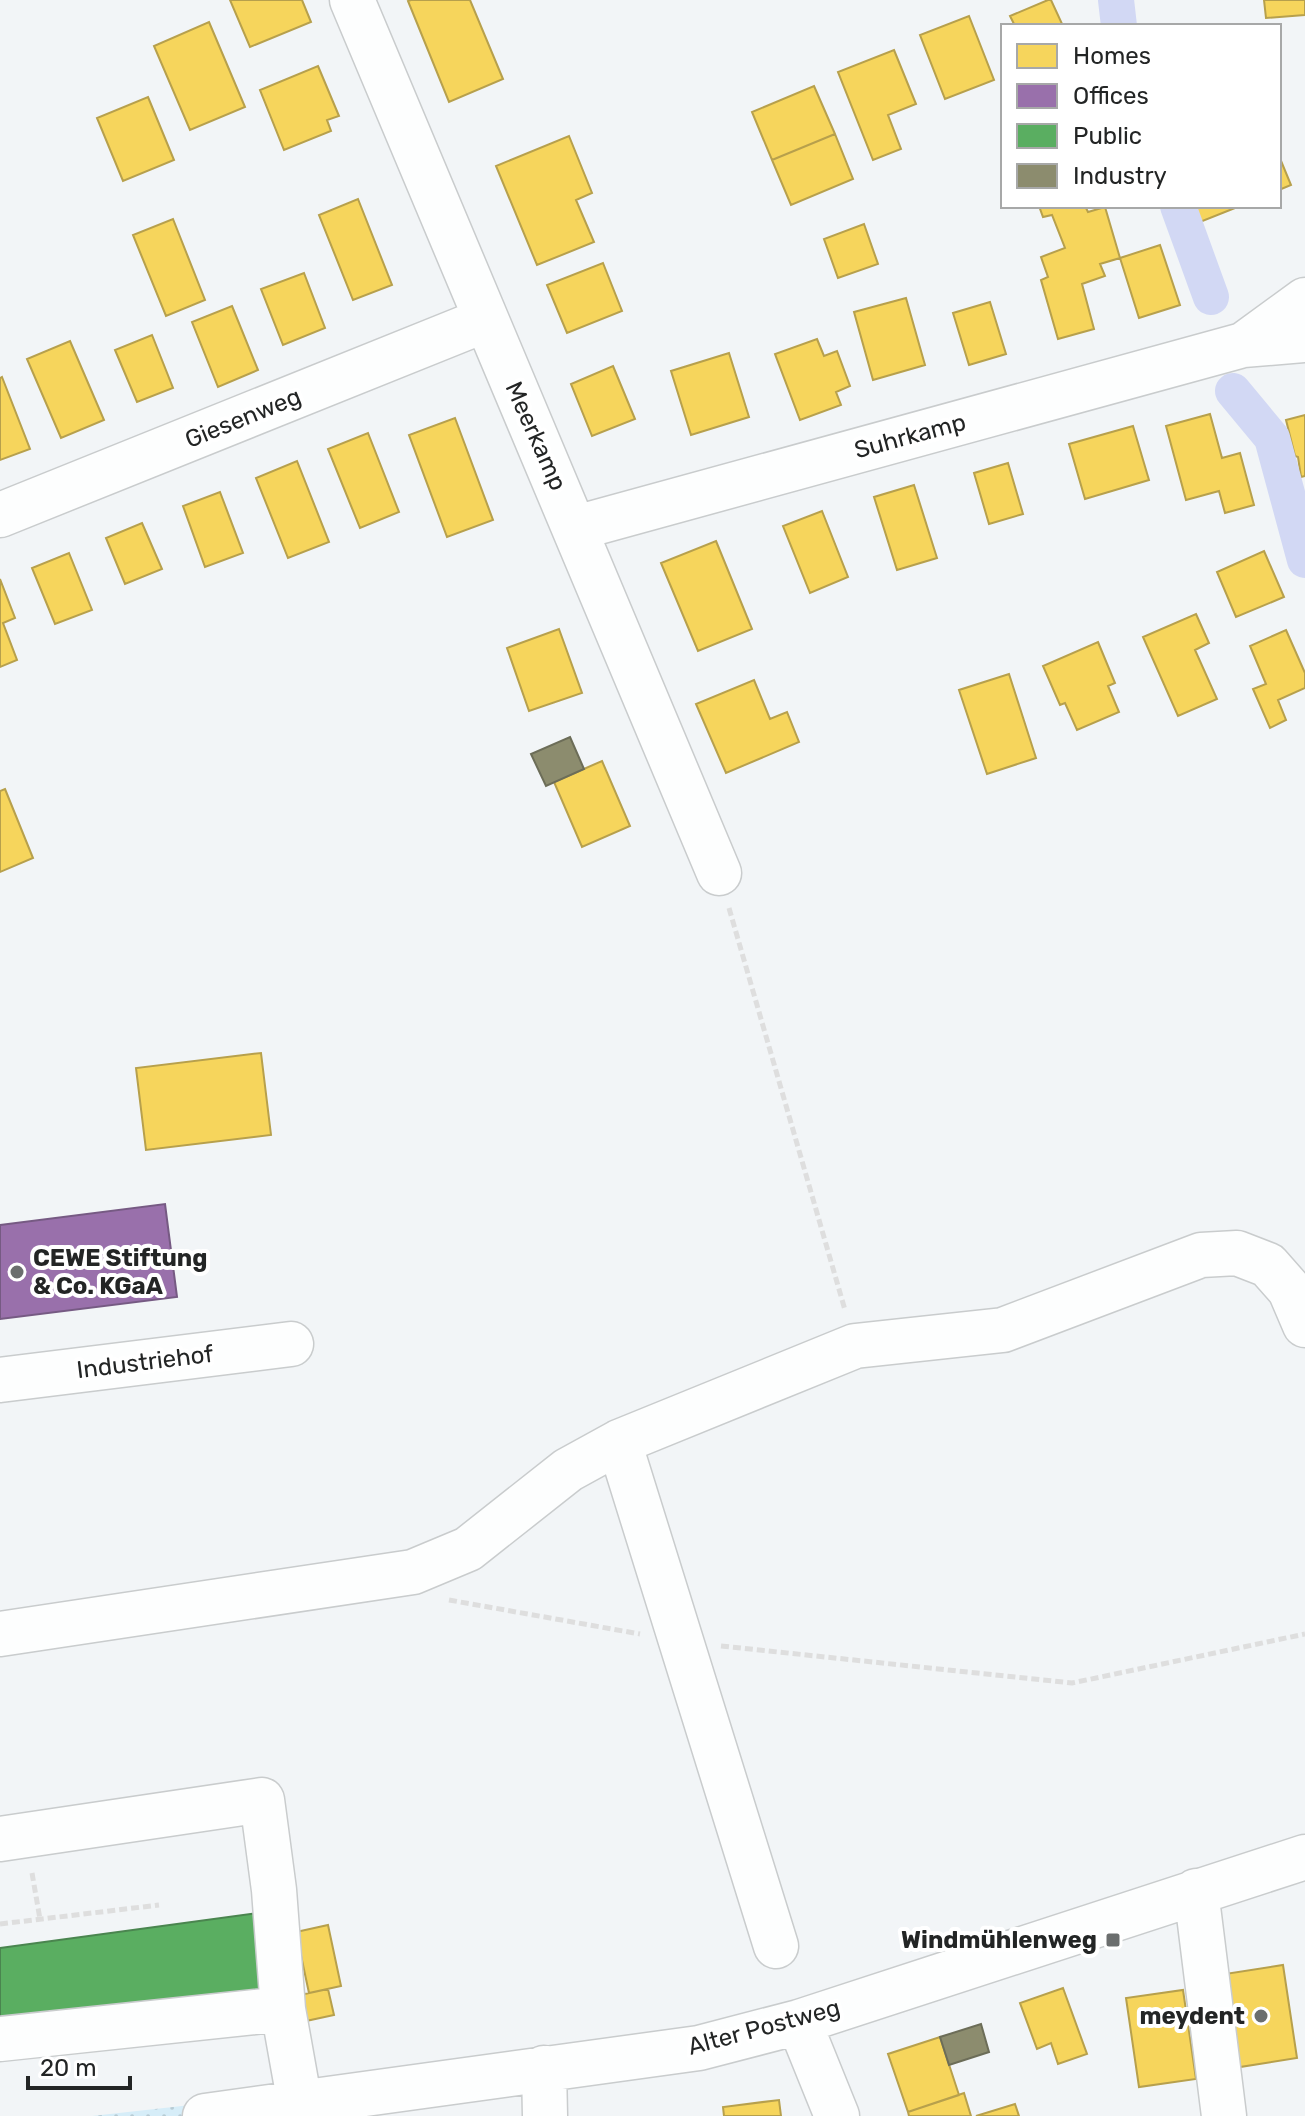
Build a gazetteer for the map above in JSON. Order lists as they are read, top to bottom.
{
  "streets": {
    "street": [
      "Giesenweg",
      "Meerkamp",
      "Suhrkamp",
      "Industriehof",
      "Alter Postweg"
    ]
  },
  "crossings": [
    ["Giesenweg", "Meerkamp"],
    ["Meerkamp", "Suhrkamp"]
  ],
  "places": {
    "other": ["CEWE Stiftung & Co. KGaA", "meydent"],
    "transit": ["Windmühlenweg"]
  },
  "legend": [
    "Homes",
    "Offices",
    "Public",
    "Industry"
  ],
  "scale_bar": "20 m"
}
